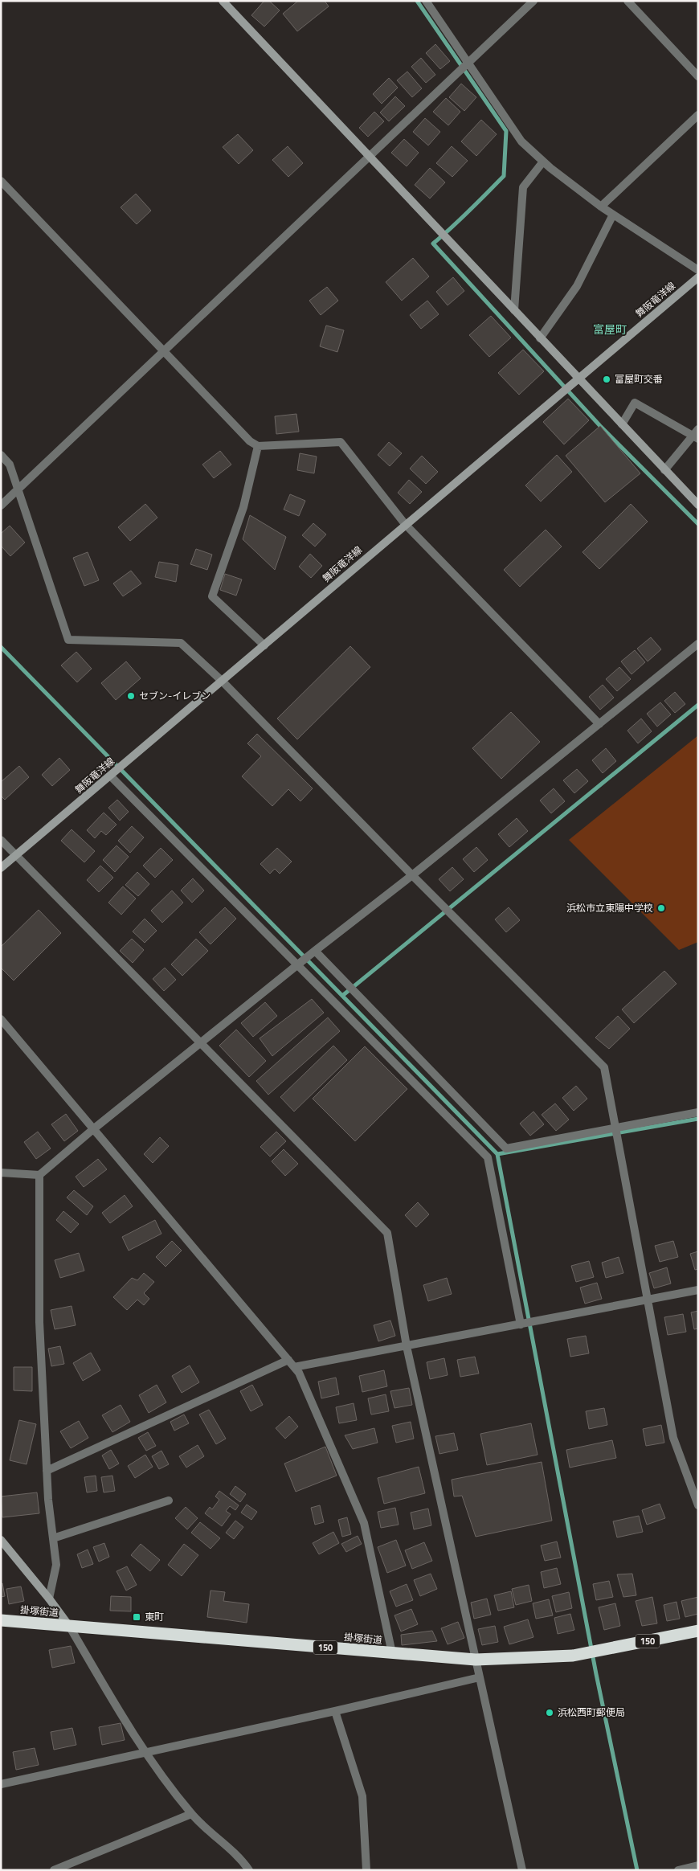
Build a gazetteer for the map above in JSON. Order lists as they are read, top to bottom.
{
  "streets": {
    "highway": ["掛塚街道", "150"],
    "main road": ["舞阪竜洋線"]
  },
  "districts": ["富屋町"],
  "places": {
    "other": [
      "富屋町交番",
      "セブン-イレブン",
      "浜松市立東陽中学校",
      "浜松西町郵便局"
    ],
    "transit": ["東町"]
  }
}
